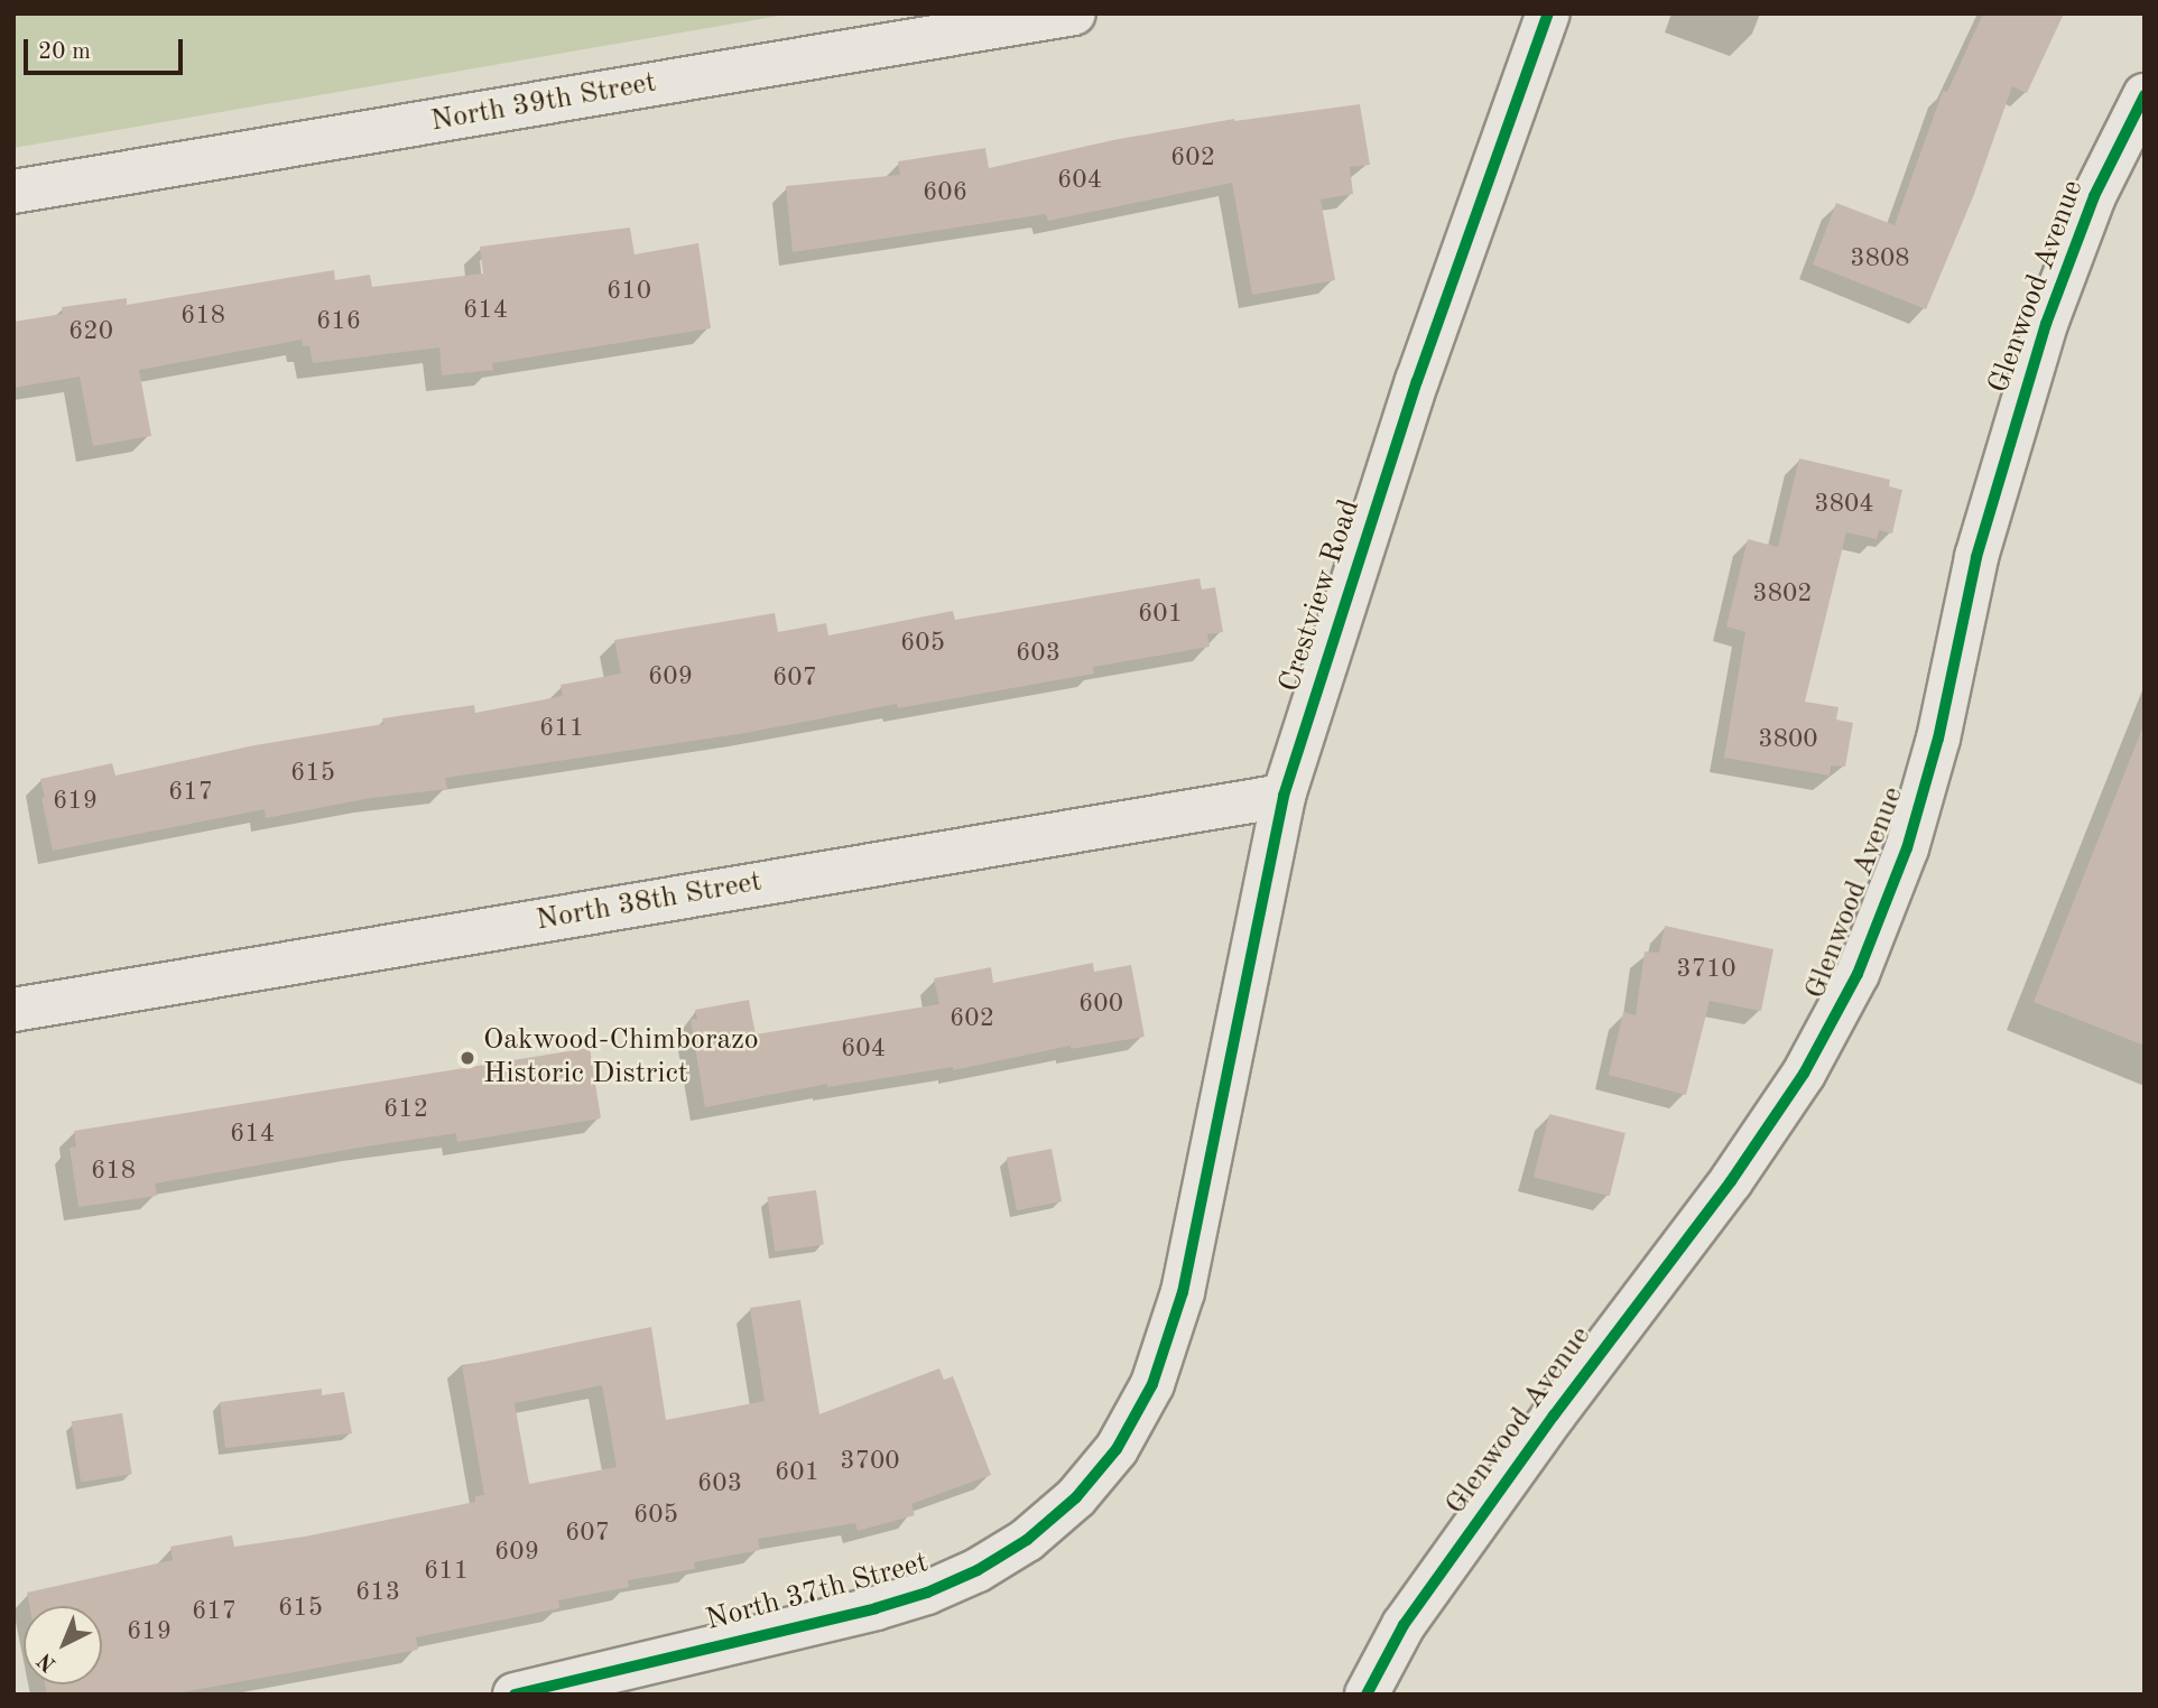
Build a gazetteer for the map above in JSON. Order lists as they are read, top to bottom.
{
  "streets": {
    "street": [
      "North 39th Street",
      "Glenwood Avenue",
      "Crestview Road",
      "North 38th Street",
      "North 37th Street"
    ]
  },
  "crossings": [
    ["Crestview Road", "North 38th Street"],
    ["Crestview Road", "North 37th Street"]
  ],
  "places": ["Oakwood-Chimborazo Historic District"],
  "house_numbers": [
    "602",
    "604",
    "606",
    "3808",
    "610",
    "614",
    "618",
    "616",
    "620",
    "3804",
    "3802",
    "601",
    "605",
    "603",
    "609",
    "607",
    "611",
    "3800",
    "615",
    "617",
    "619",
    "3710",
    "600",
    "602",
    "604",
    "612",
    "614",
    "618",
    "3700",
    "601",
    "603",
    "605",
    "607",
    "609",
    "611",
    "613",
    "615",
    "617",
    "619"
  ],
  "scale_bar": "20 m",
  "north": "bottom left"
}
